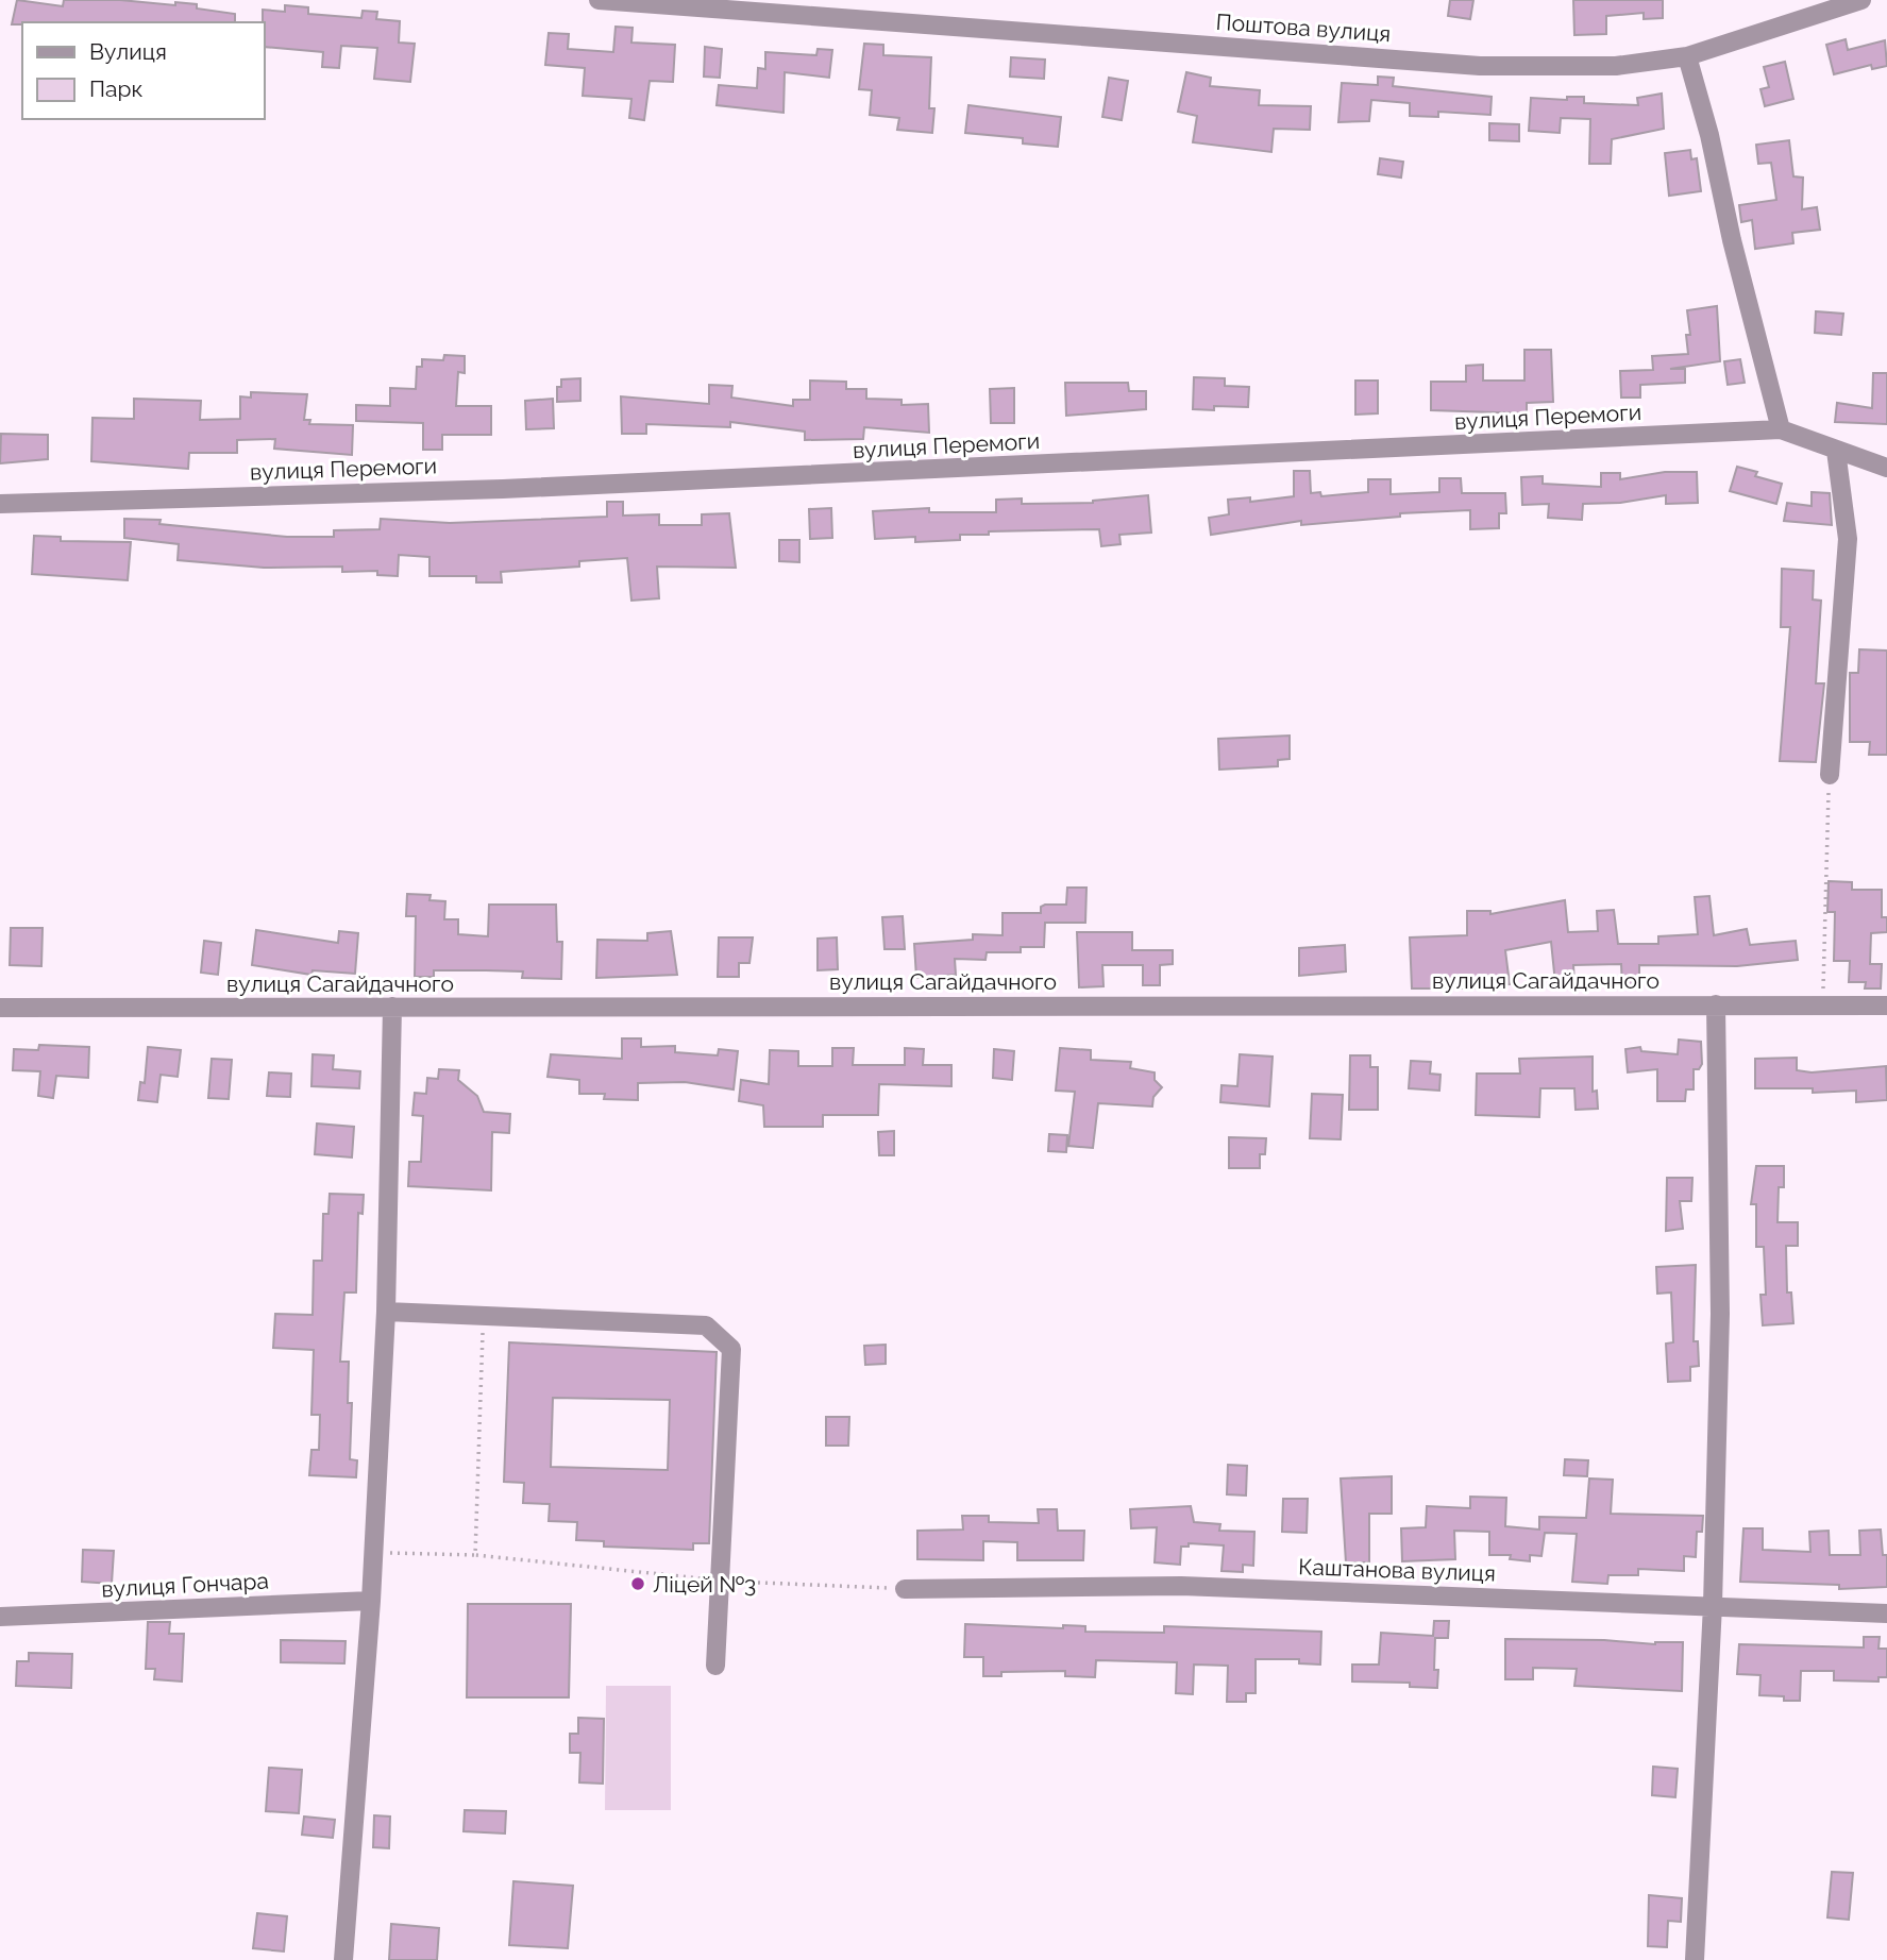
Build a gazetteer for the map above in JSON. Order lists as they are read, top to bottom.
{
  "streets": {
    "street": [
      "Поштова вулиця",
      "вулиця Перемоги",
      "вулиця Сагайдачного",
      "Каштанова вулиця",
      "вулиця Гончара"
    ]
  },
  "places": ["Ліцей №3"],
  "legend": ["Вулиця", "Парк"]
}
